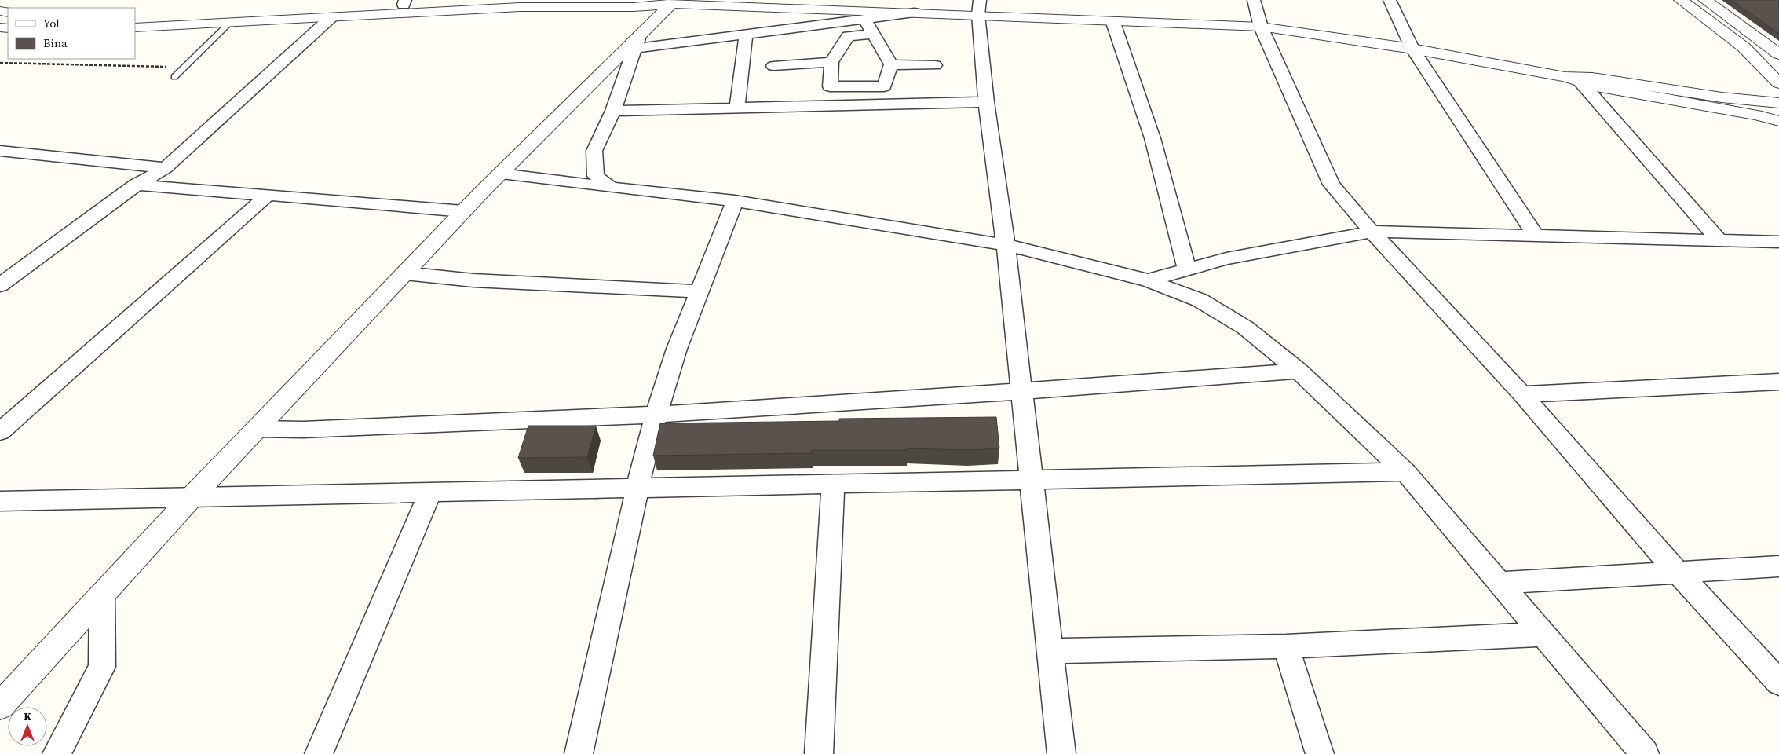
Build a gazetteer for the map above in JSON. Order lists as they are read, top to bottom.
{
  "legend": ["Yol", "Bina"],
  "north": "top"
}
